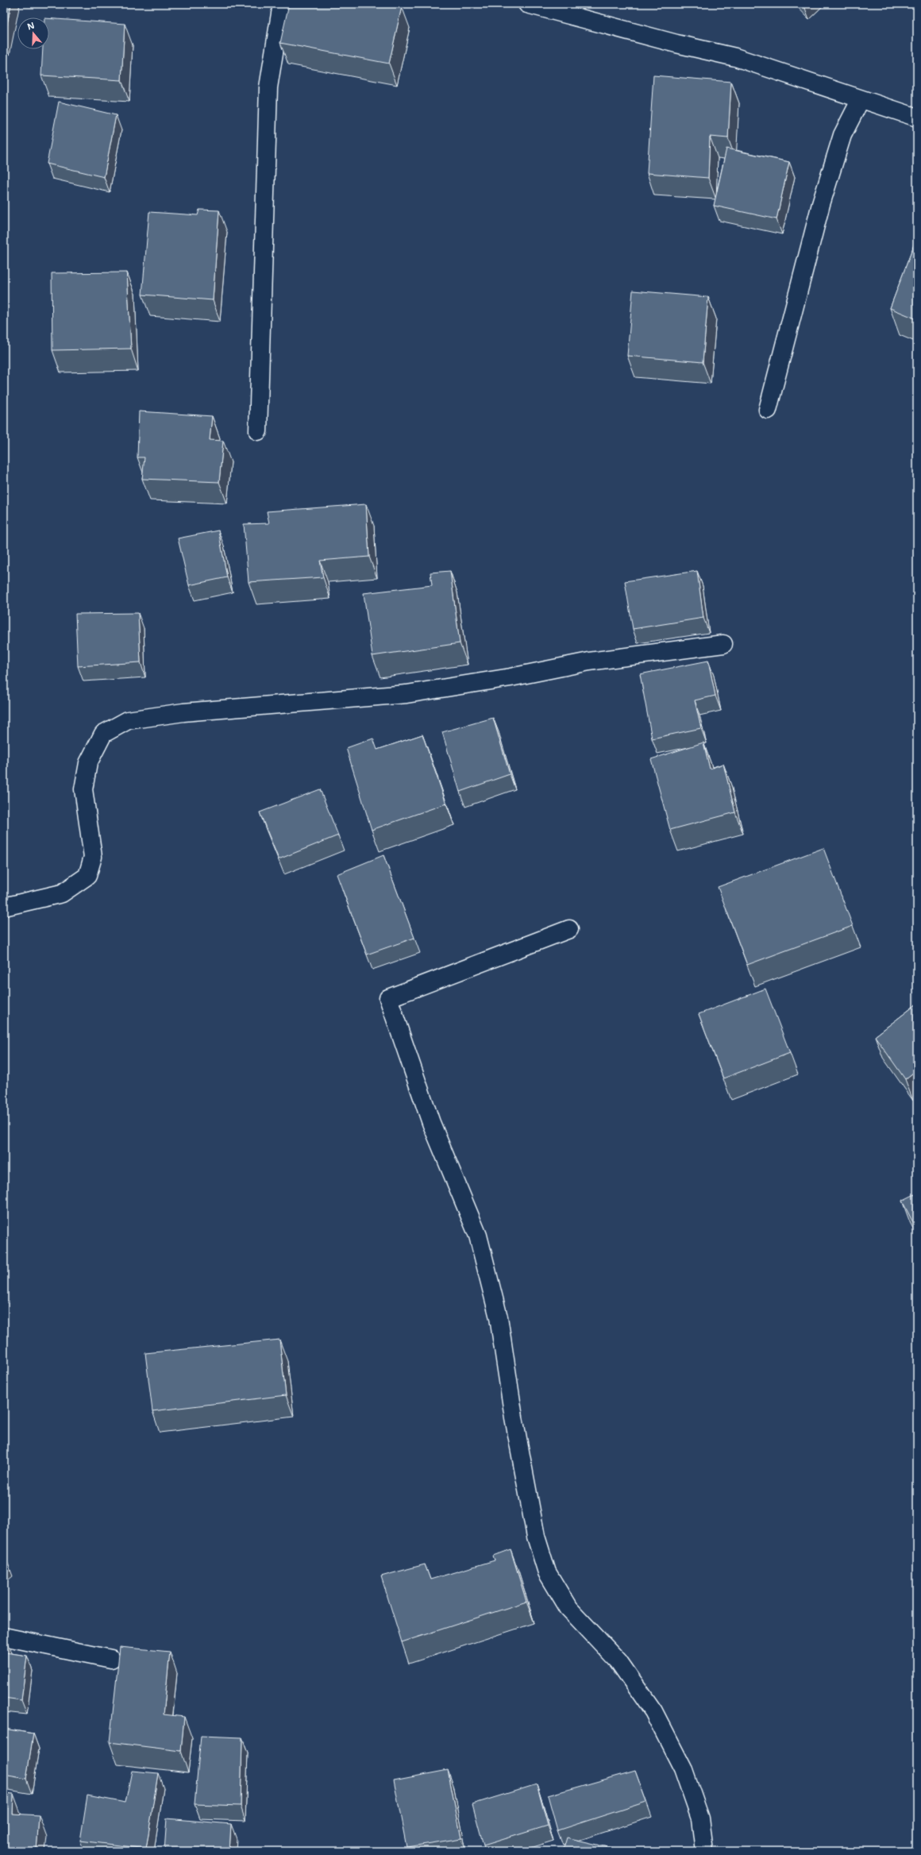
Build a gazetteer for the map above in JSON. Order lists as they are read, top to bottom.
{
  "north": "top"
}
